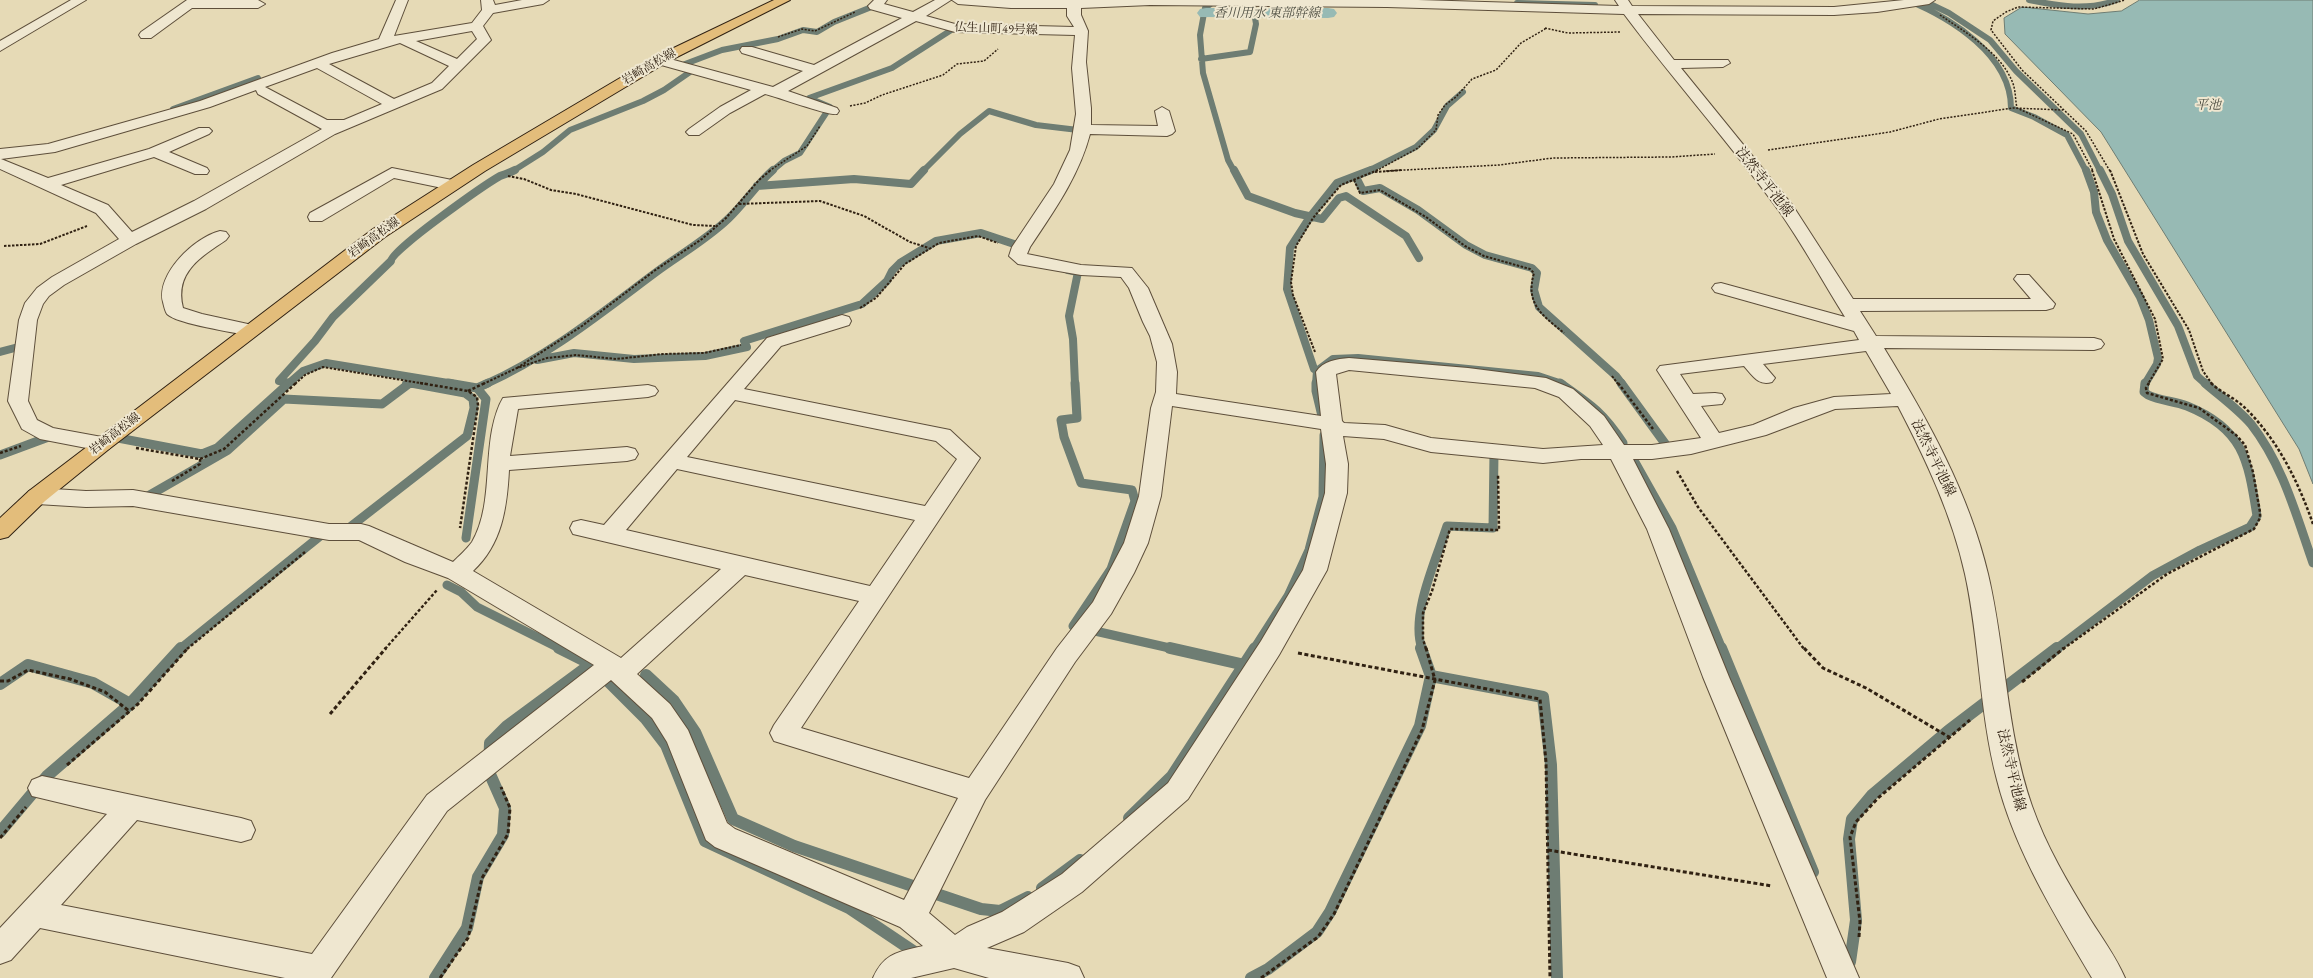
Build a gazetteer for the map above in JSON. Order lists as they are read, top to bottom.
{
  "streets": {
    "main road": ["岩崎高松線"],
    "street": ["仏生山町49号線", "法然寺平池線"]
  },
  "water": ["香川用水 東部幹線", "平池"]
}
